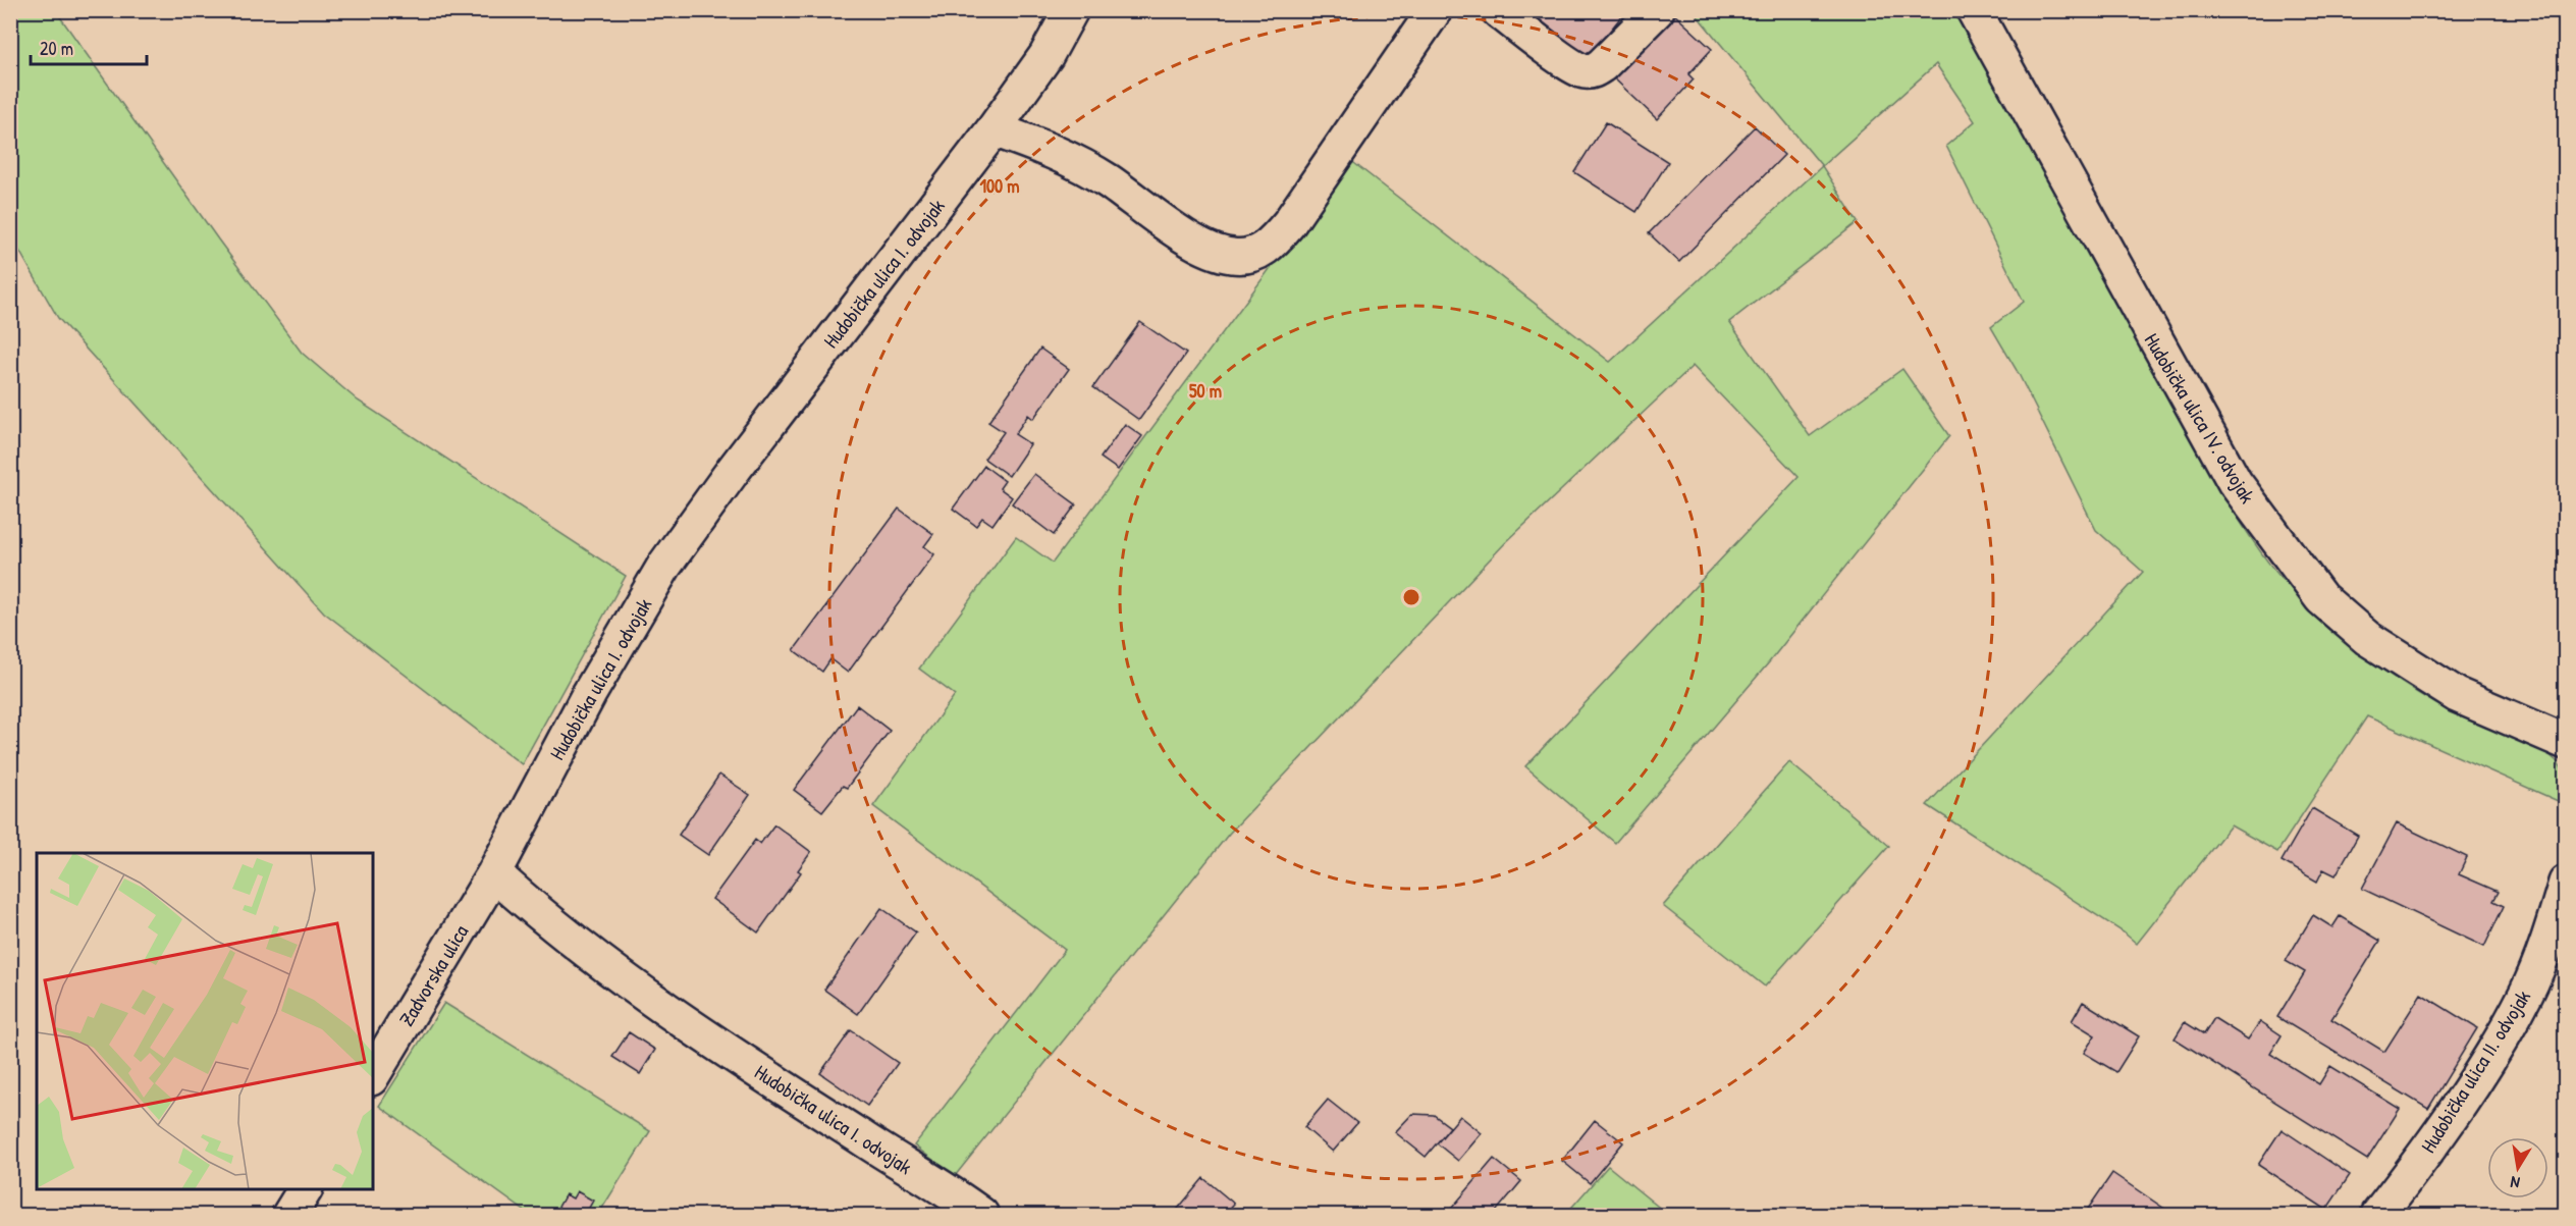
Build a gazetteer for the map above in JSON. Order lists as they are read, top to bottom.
{
  "streets": {
    "street": [
      "Hudobička ulica I. odvojak",
      "Hudobička ulica IV. odvojak",
      "Zadvorska ulica",
      "Hudobička ulica II. odvojak"
    ]
  },
  "crossings": [
    ["Hudobička ulica I. odvojak", "Zadvorska ulica"]
  ],
  "scale_bar": "20 m",
  "north": "bottom",
  "rings": ["100 m", "50 m"]
}
